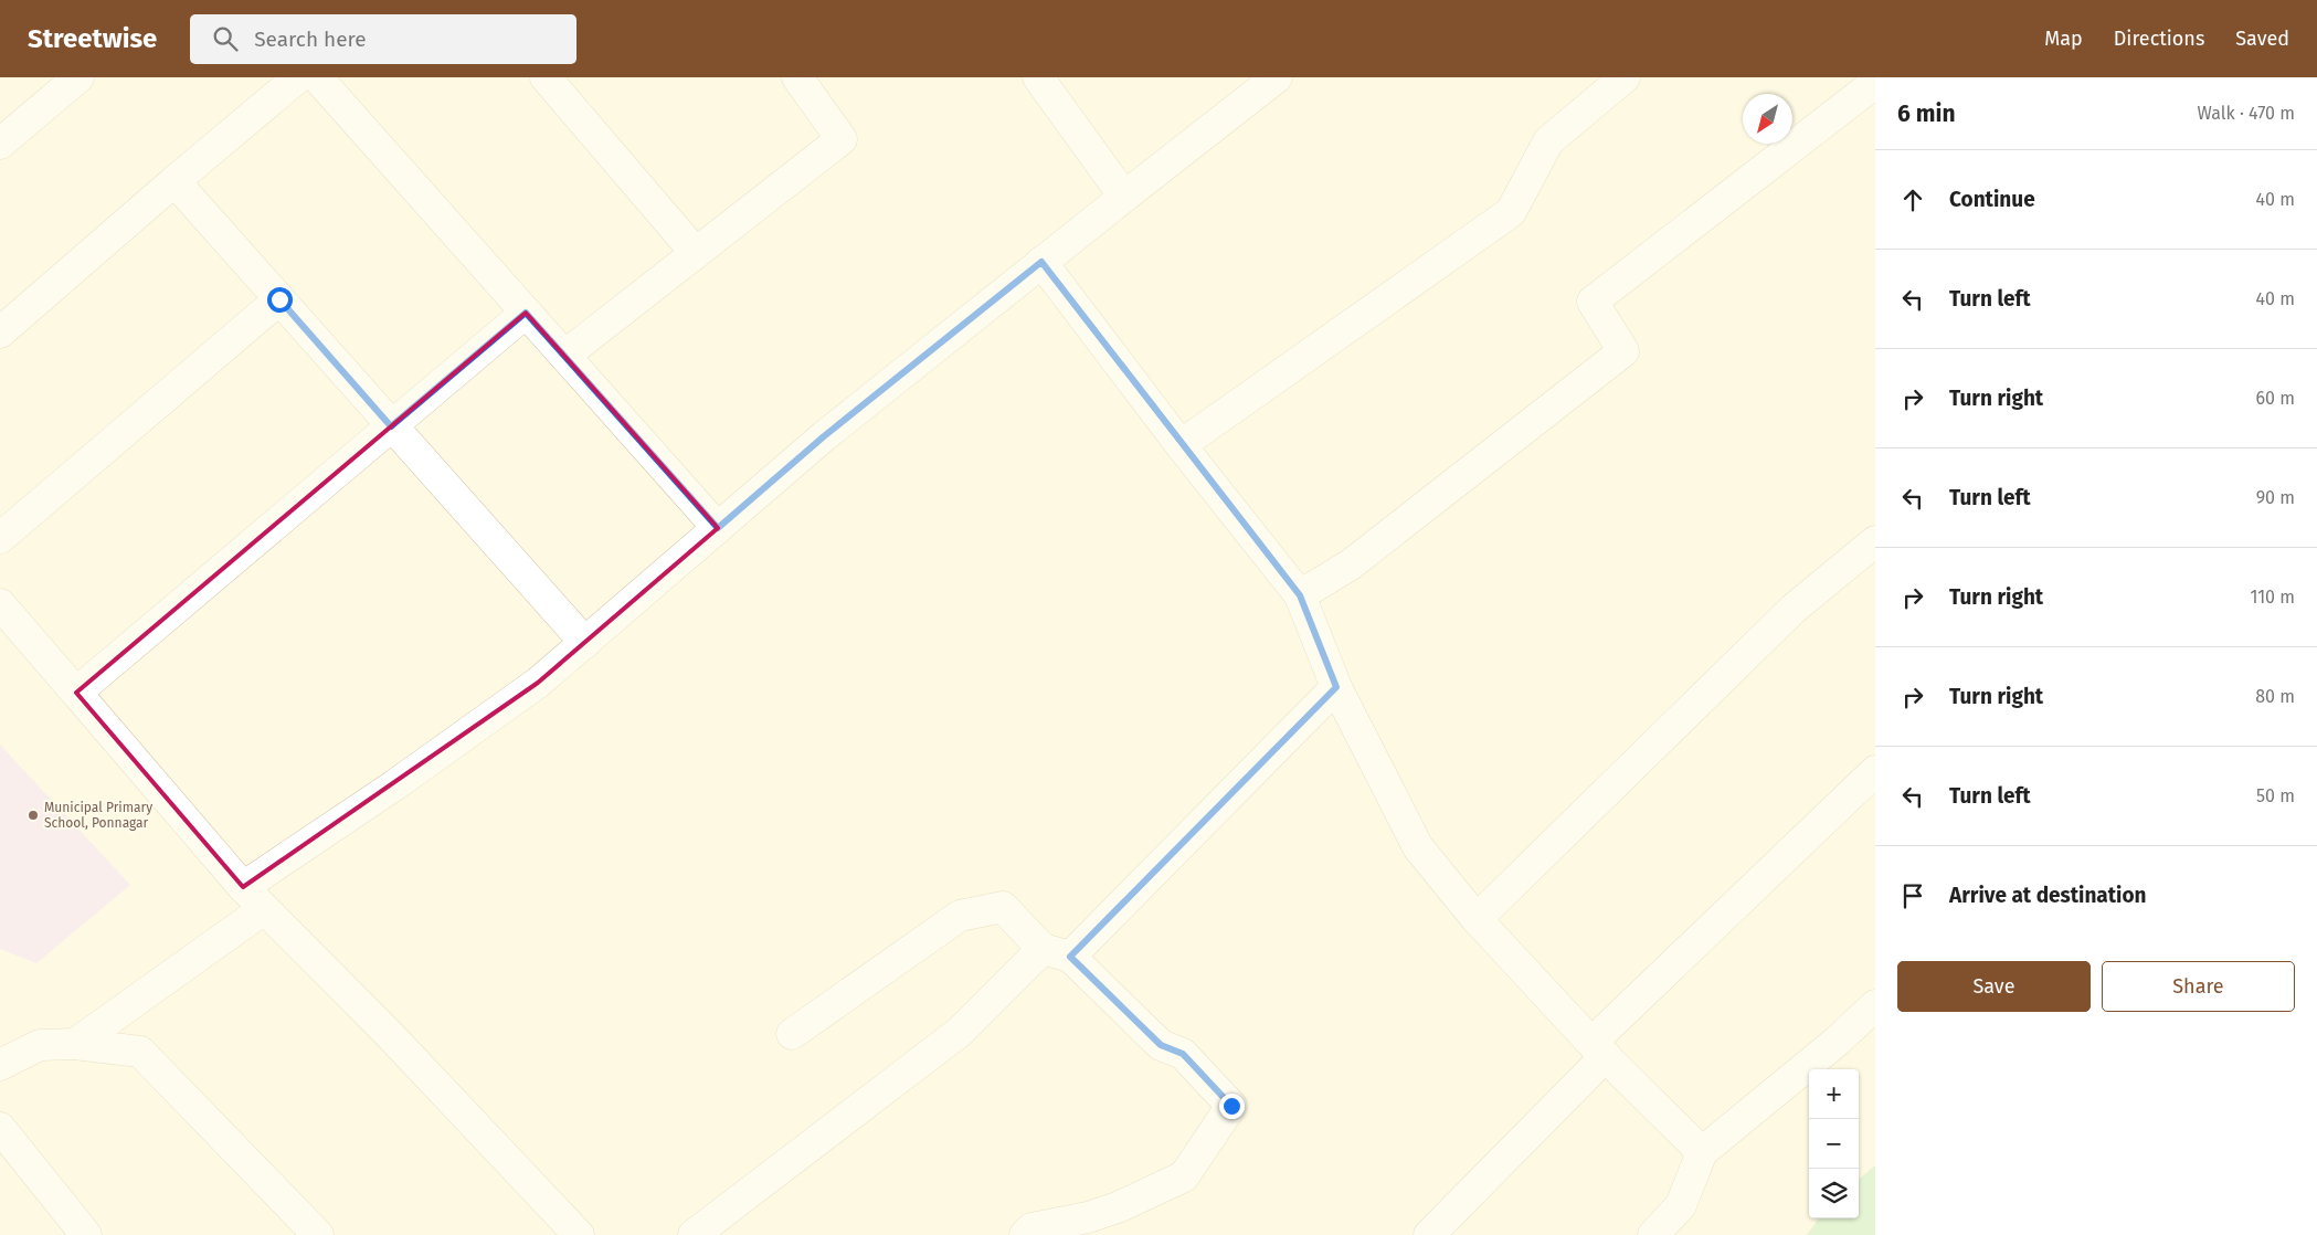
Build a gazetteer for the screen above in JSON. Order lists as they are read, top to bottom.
{
  "places": ["Municipal Primary School, Ponnagar"],
  "north": "bottom left",
  "page": {
    "header": "Streetwise",
    "search": "Search here",
    "nav": ["Map", "Directions", "Saved"],
    "heading": ["6 min", "Walk · 470 m"],
    "list": [
      ["Continue", "40 m"],
      ["Turn left", "40 m"],
      ["Turn right", "60 m"],
      ["Turn left", "90 m"],
      ["Turn right", "110 m"],
      ["Turn right", "80 m"],
      ["Turn left", "50 m"],
      "Arrive at destination"
    ],
    "buttons": ["Save", "Share"],
    "map_buttons": ["+", "−"]
  }
}
